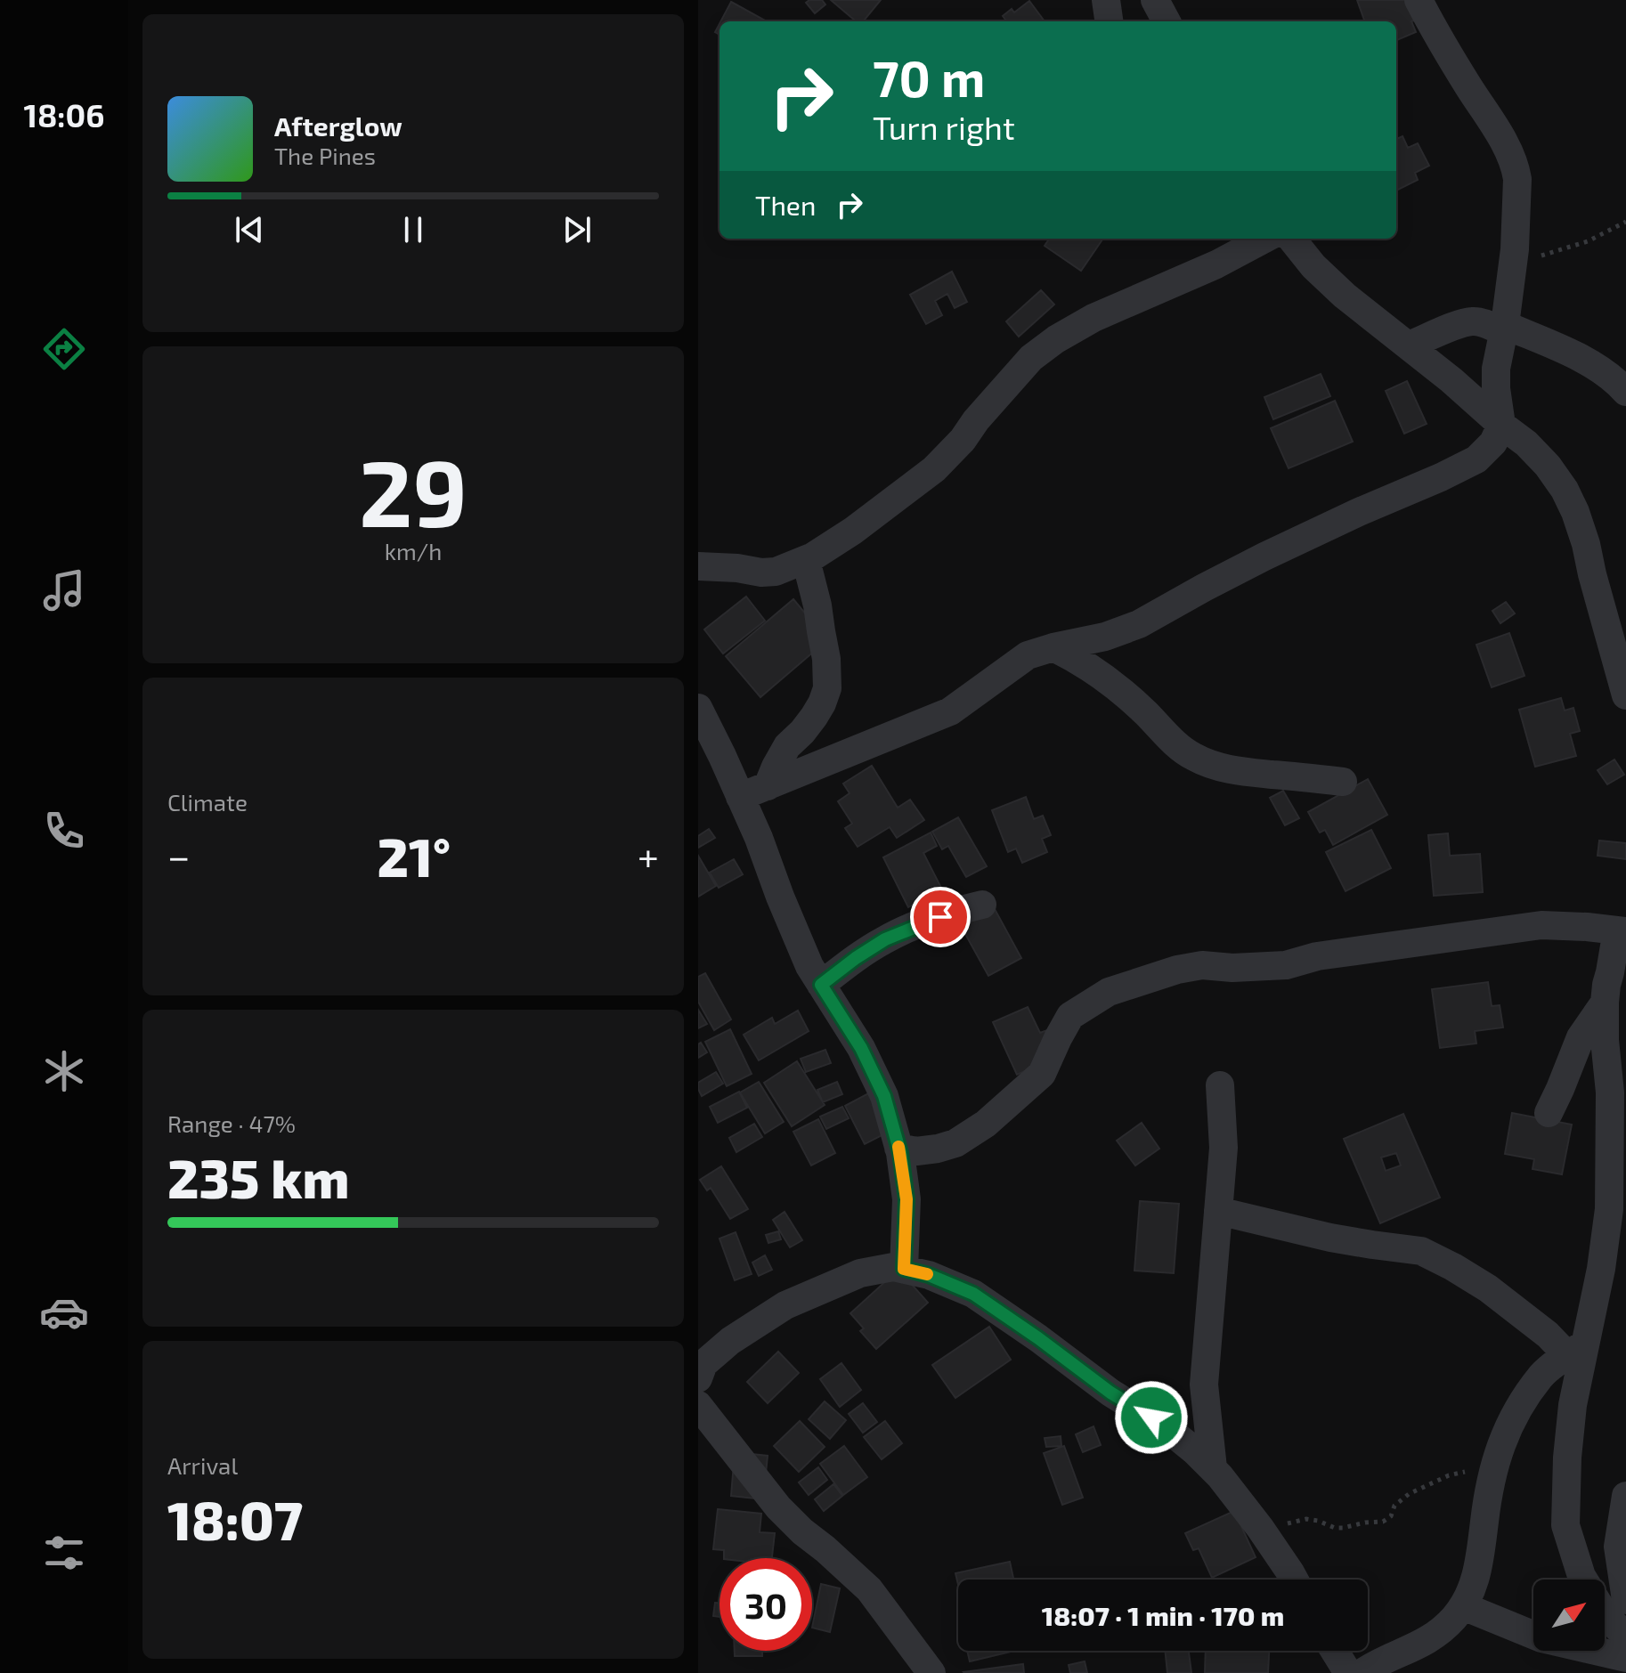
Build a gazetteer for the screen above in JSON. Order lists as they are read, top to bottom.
{
  "north": "top right",
  "page": {
    "tabs": "18:06",
    "turn": ["70 m", "Turn right"],
    "song": ["Afterglow", "The Pines"],
    "then": "Then",
    "tile": [
      ["29", "km/h"],
      "Climate",
      ["Range · 47%", "235 km"],
      ["Arrival", "18:07"]
    ],
    "heat": ["−", "21°", "+"],
    "limit": "30",
    "trip": "18:07 · 1 min · 170 m"
  }
}
